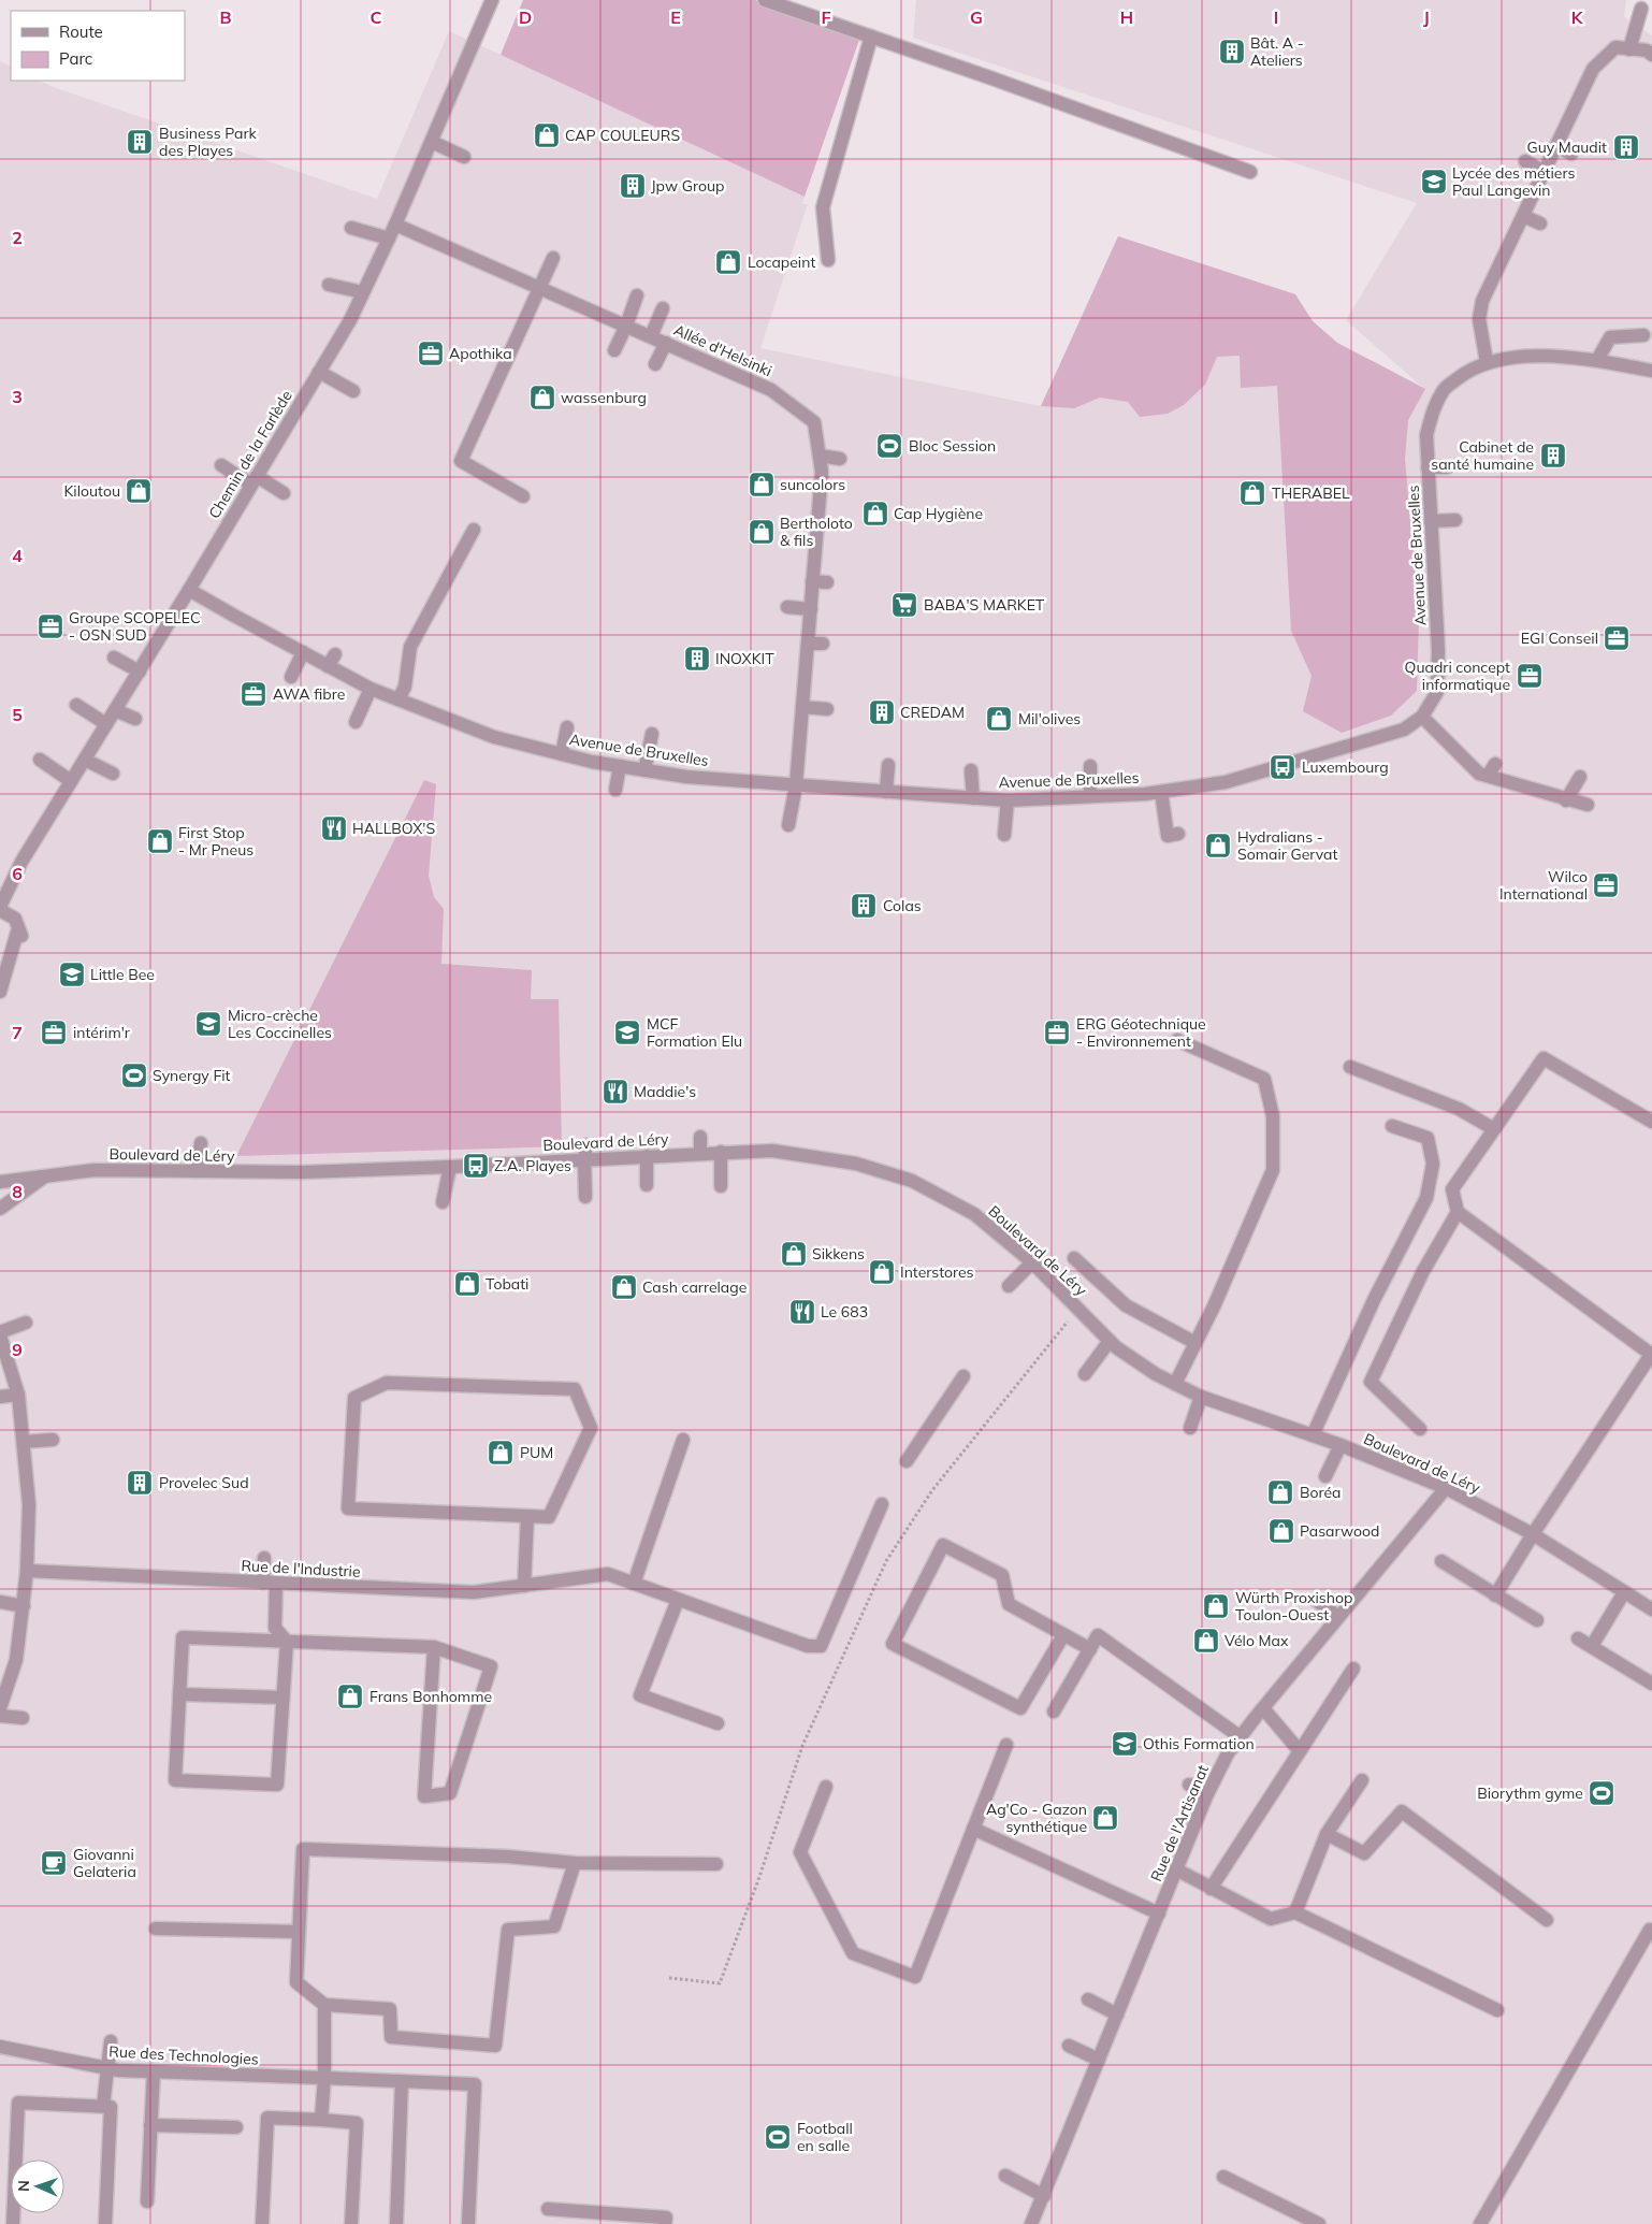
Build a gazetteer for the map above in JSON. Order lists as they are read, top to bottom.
{
  "streets": {
    "street": [
      "Allée d'Helsinki",
      "Chemin de la Farlède",
      "Avenue de Bruxelles",
      "Boulevard de Léry",
      "Rue de l'Industrie",
      "Rue de l'Artisanat",
      "Rue des Technologies"
    ]
  },
  "crossings": [
    ["Allée d'Helsinki", "Chemin de la Farlède"],
    ["Allée d'Helsinki", "Avenue de Bruxelles"],
    ["Chemin de la Farlède", "Avenue de Bruxelles"],
    ["Boulevard de Léry", "Rue de l'Artisanat"]
  ],
  "places": {
    "building": [
      "Bât. A - Ateliers",
      "Business Park des Playes",
      "Guy Maudit",
      "Jpw Group",
      "Cabinet de santé humaine",
      "INOXKIT",
      "CREDAM",
      "Colas",
      "Provelec Sud"
    ],
    "shop": [
      "CAP COULEURS",
      "Locapeint",
      "wassenburg",
      "suncolors",
      "Kiloutou",
      "THERABEL",
      "Cap Hygiène",
      "Bertholoto & fils",
      "Mil'olives",
      "First Stop - Mr Pneus",
      "Hydralians - Somair Gervat",
      "Sikkens",
      "Interstores",
      "Tobati",
      "Cash carrelage",
      "PUM",
      "Boréa",
      "Pasarwood",
      "Würth Proxishop Toulon-Ouest",
      "Vélo Max",
      "Frans Bonhomme",
      "Ag'Co - Gazon synthétique"
    ],
    "school or university": [
      "Lycée des métiers Paul Langevin",
      "Little Bee",
      "Micro-crèche Les Coccinelles",
      "MCF Formation Elu",
      "Othis Formation"
    ],
    "office": [
      "Apothika",
      "Groupe SCOPELEC - OSN SUD",
      "EGI Conseil",
      "Quadri concept informatique",
      "AWA fibre",
      "Wilco International",
      "intérim'r",
      "ERG Géotechnique - Environnement"
    ],
    "sports": [
      "Bloc Session",
      "Synergy Fit",
      "Biorythm gyme",
      "Football en salle"
    ],
    "supermarket": ["BABA'S MARKET"],
    "bus stop": ["Luxembourg", "Z.A. Playes"],
    "restaurant": ["HALLBOX'S", "Maddie's", "Le 683"],
    "cafe": ["Giovanni Gelateria"]
  },
  "legend": ["Route", "Parc"],
  "north": "left",
  "grid": {
    "columns": [
      "B",
      "C",
      "D",
      "E",
      "F",
      "G",
      "H",
      "I",
      "J",
      "K"
    ],
    "rows": [
      "2",
      "3",
      "4",
      "5",
      "6",
      "7",
      "8",
      "9"
    ]
  }
}
